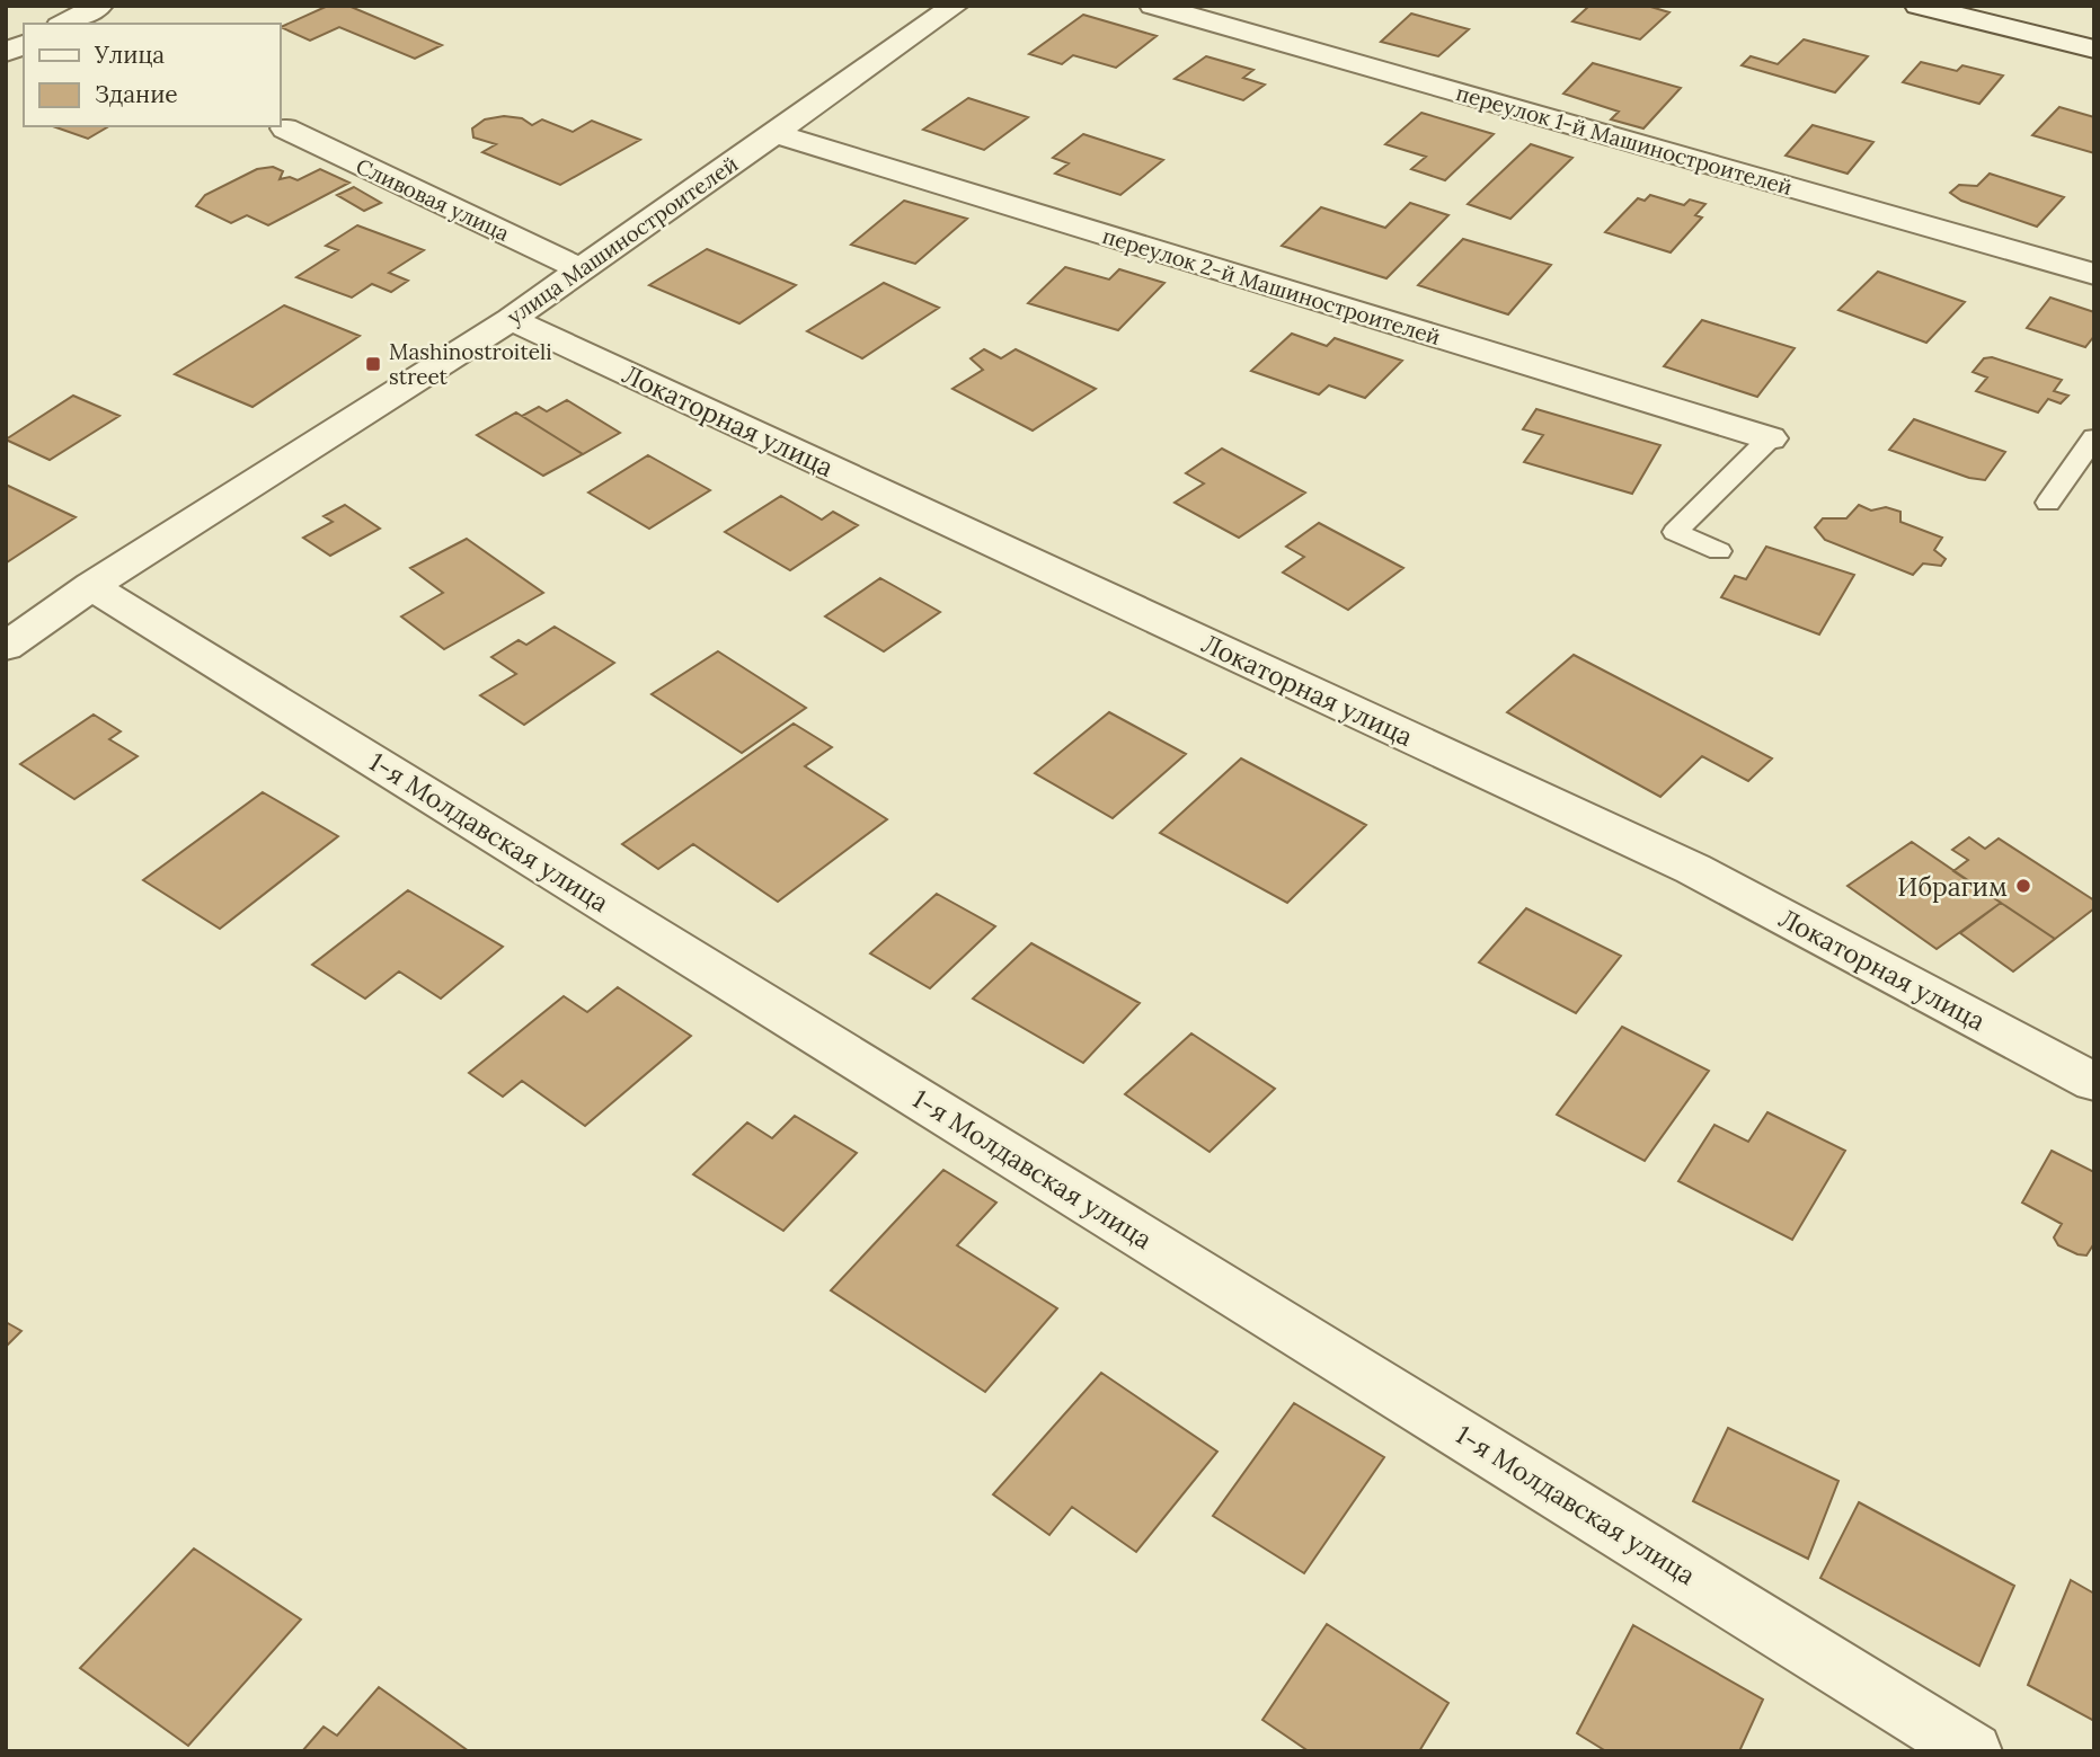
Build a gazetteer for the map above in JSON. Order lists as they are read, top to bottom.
{
  "streets": {
    "street": [
      "переулок 1-й Машиностроителей",
      "Сливовая улица",
      "улица Машиностроителей",
      "переулок 2-й Машиностроителей",
      "Локаторная улица",
      "1-я Молдавская улица"
    ]
  },
  "crossings": [
    ["Сливовая улица", "улица Машиностроителей"],
    ["улица Машиностроителей", "переулок 2-й Машиностроителей"],
    ["улица Машиностроителей", "Локаторная улица"],
    ["улица Машиностроителей", "1-я Молдавская улица"]
  ],
  "places": {
    "transit": ["Mashinostroiteli street"],
    "other": ["Ибрагим"]
  },
  "legend": ["Улица", "Здание"]
}
